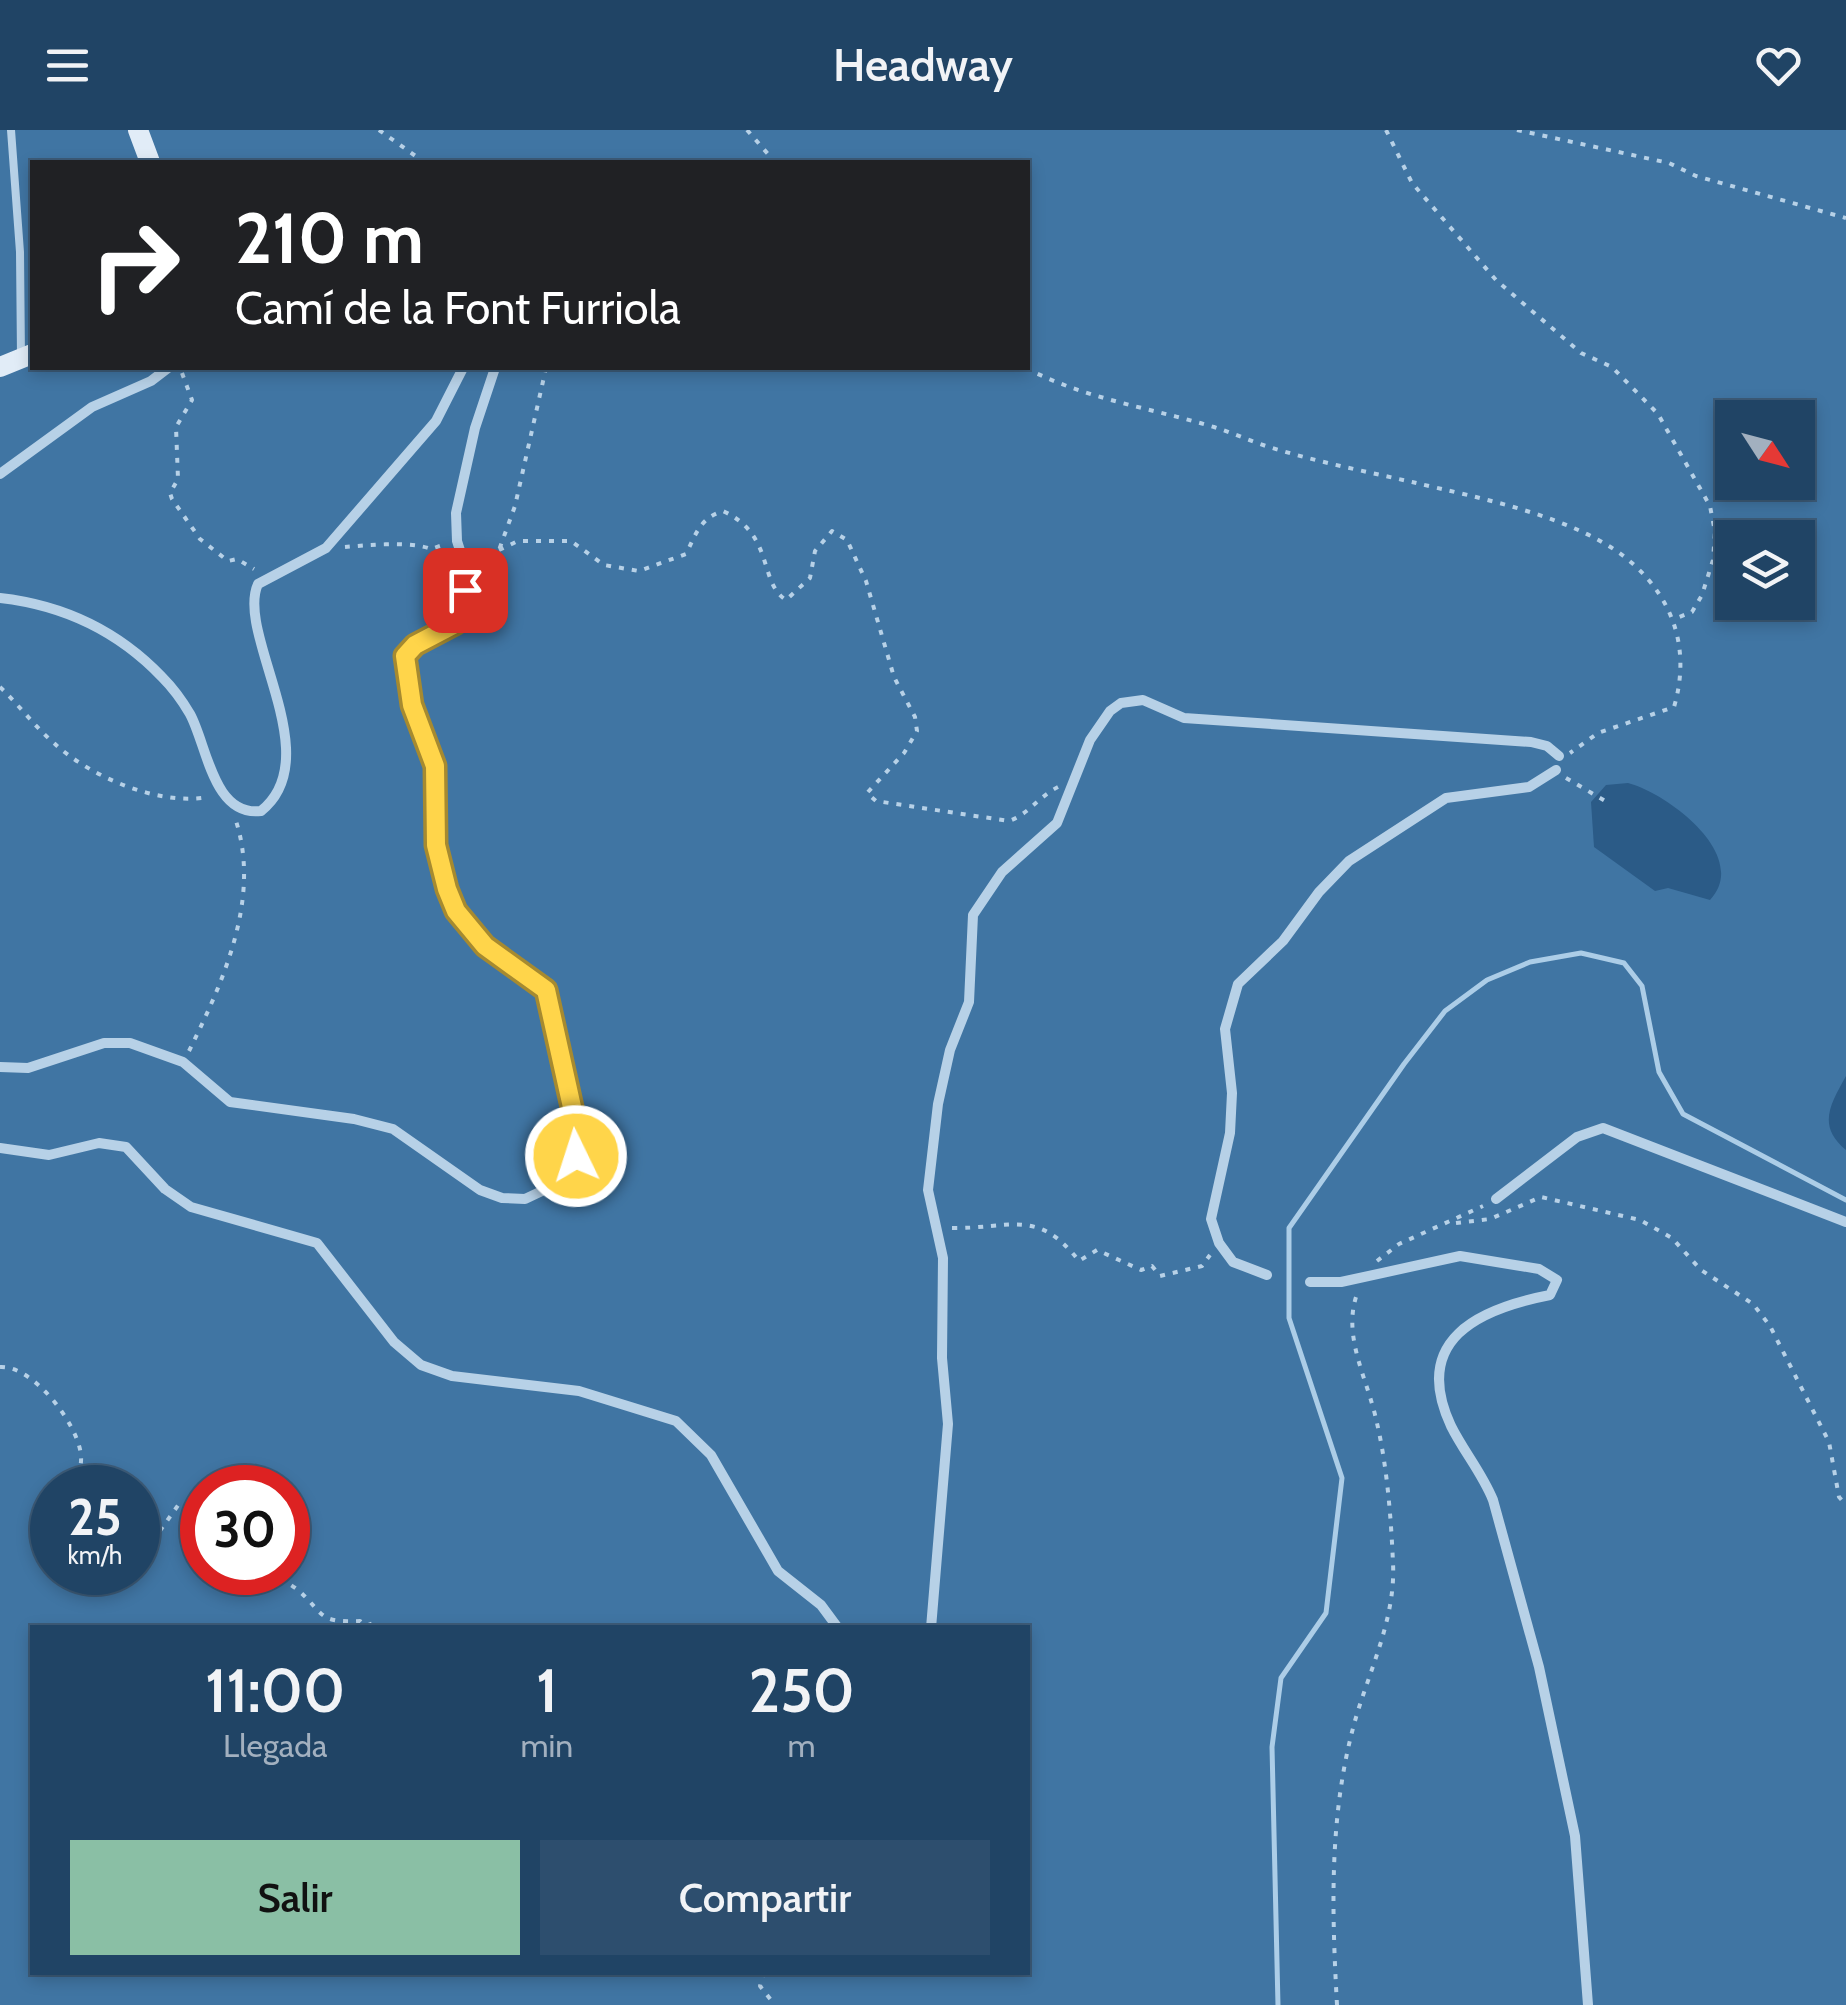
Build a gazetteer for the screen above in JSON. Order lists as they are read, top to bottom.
{
  "north": "bottom right",
  "page": {
    "header": "Headway",
    "turn": ["210 m", "Camí de la Font Furriola"],
    "speed": "25 km/h",
    "limit": "30",
    "eta": [
      "11:00",
      "Llegada",
      "1",
      "min",
      "250",
      "m"
    ],
    "buttons": ["Salir", "Compartir"]
  }
}
